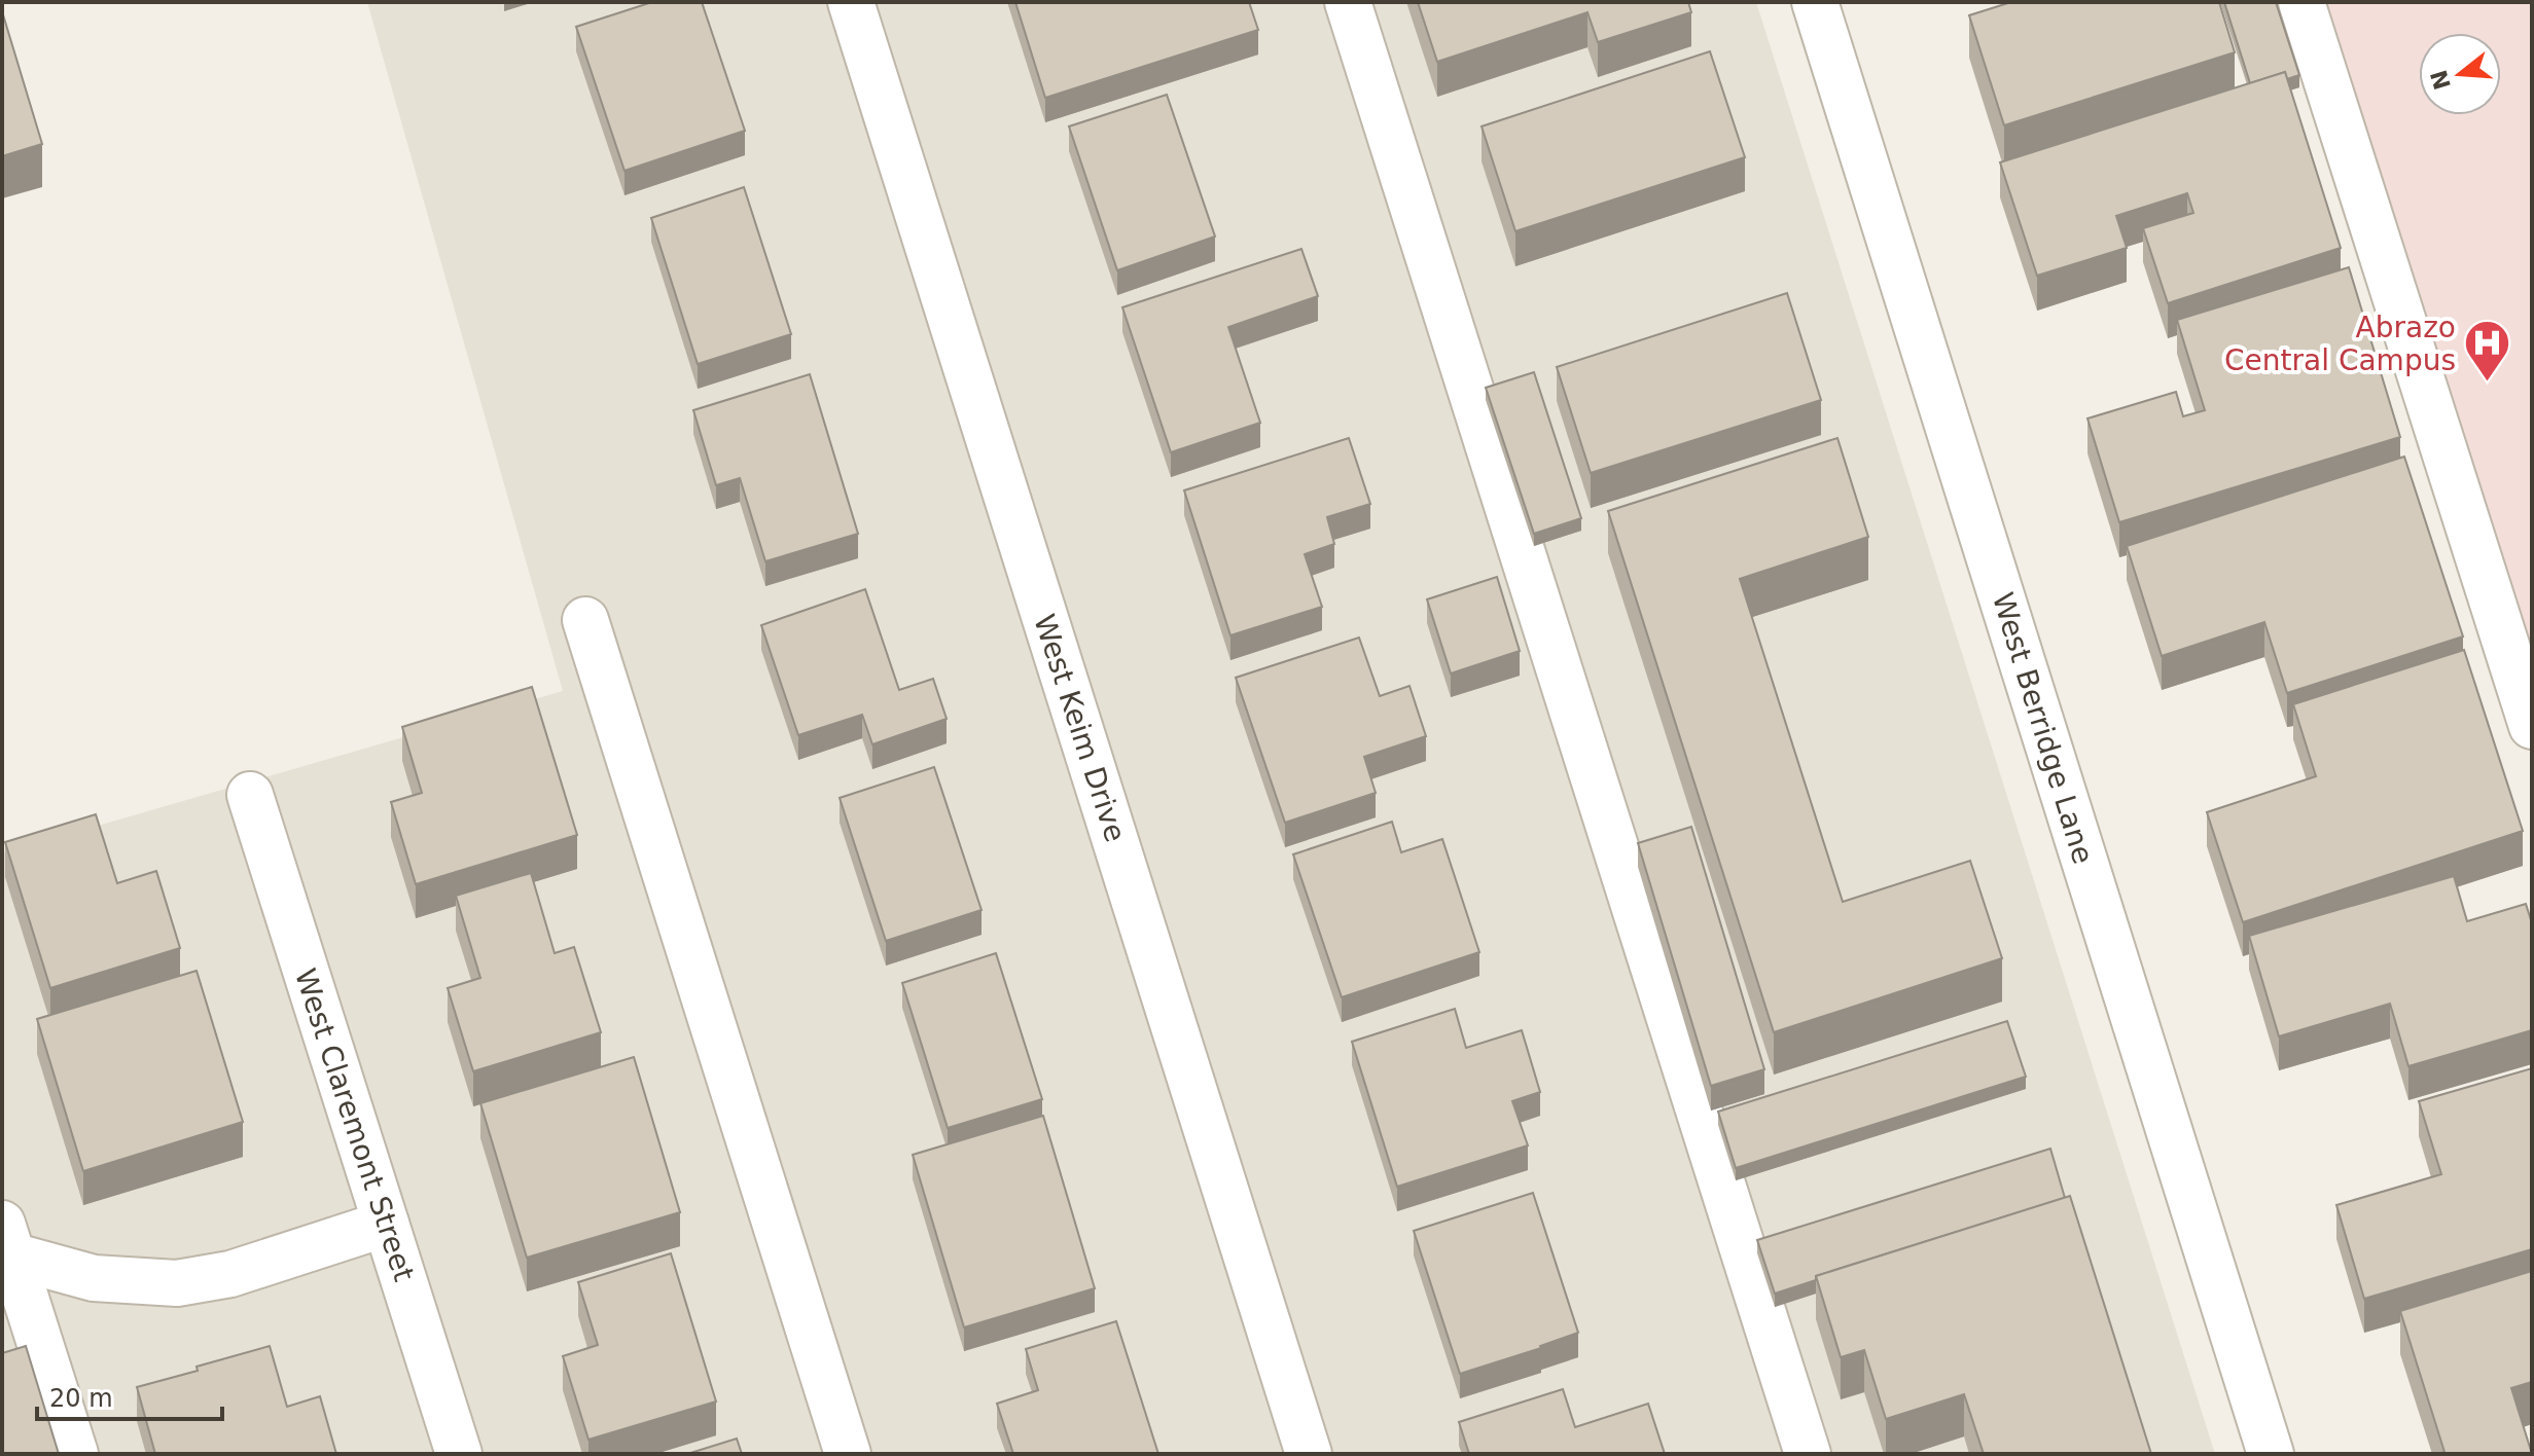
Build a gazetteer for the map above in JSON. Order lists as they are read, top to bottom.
{
  "streets": {
    "street": ["West Keim Drive", "West Berridge Lane", "West Claremont Street"]
  },
  "places": {
    "hospital": ["Abrazo Central Campus"]
  },
  "scale_bar": "20 m",
  "north": "left"
}
